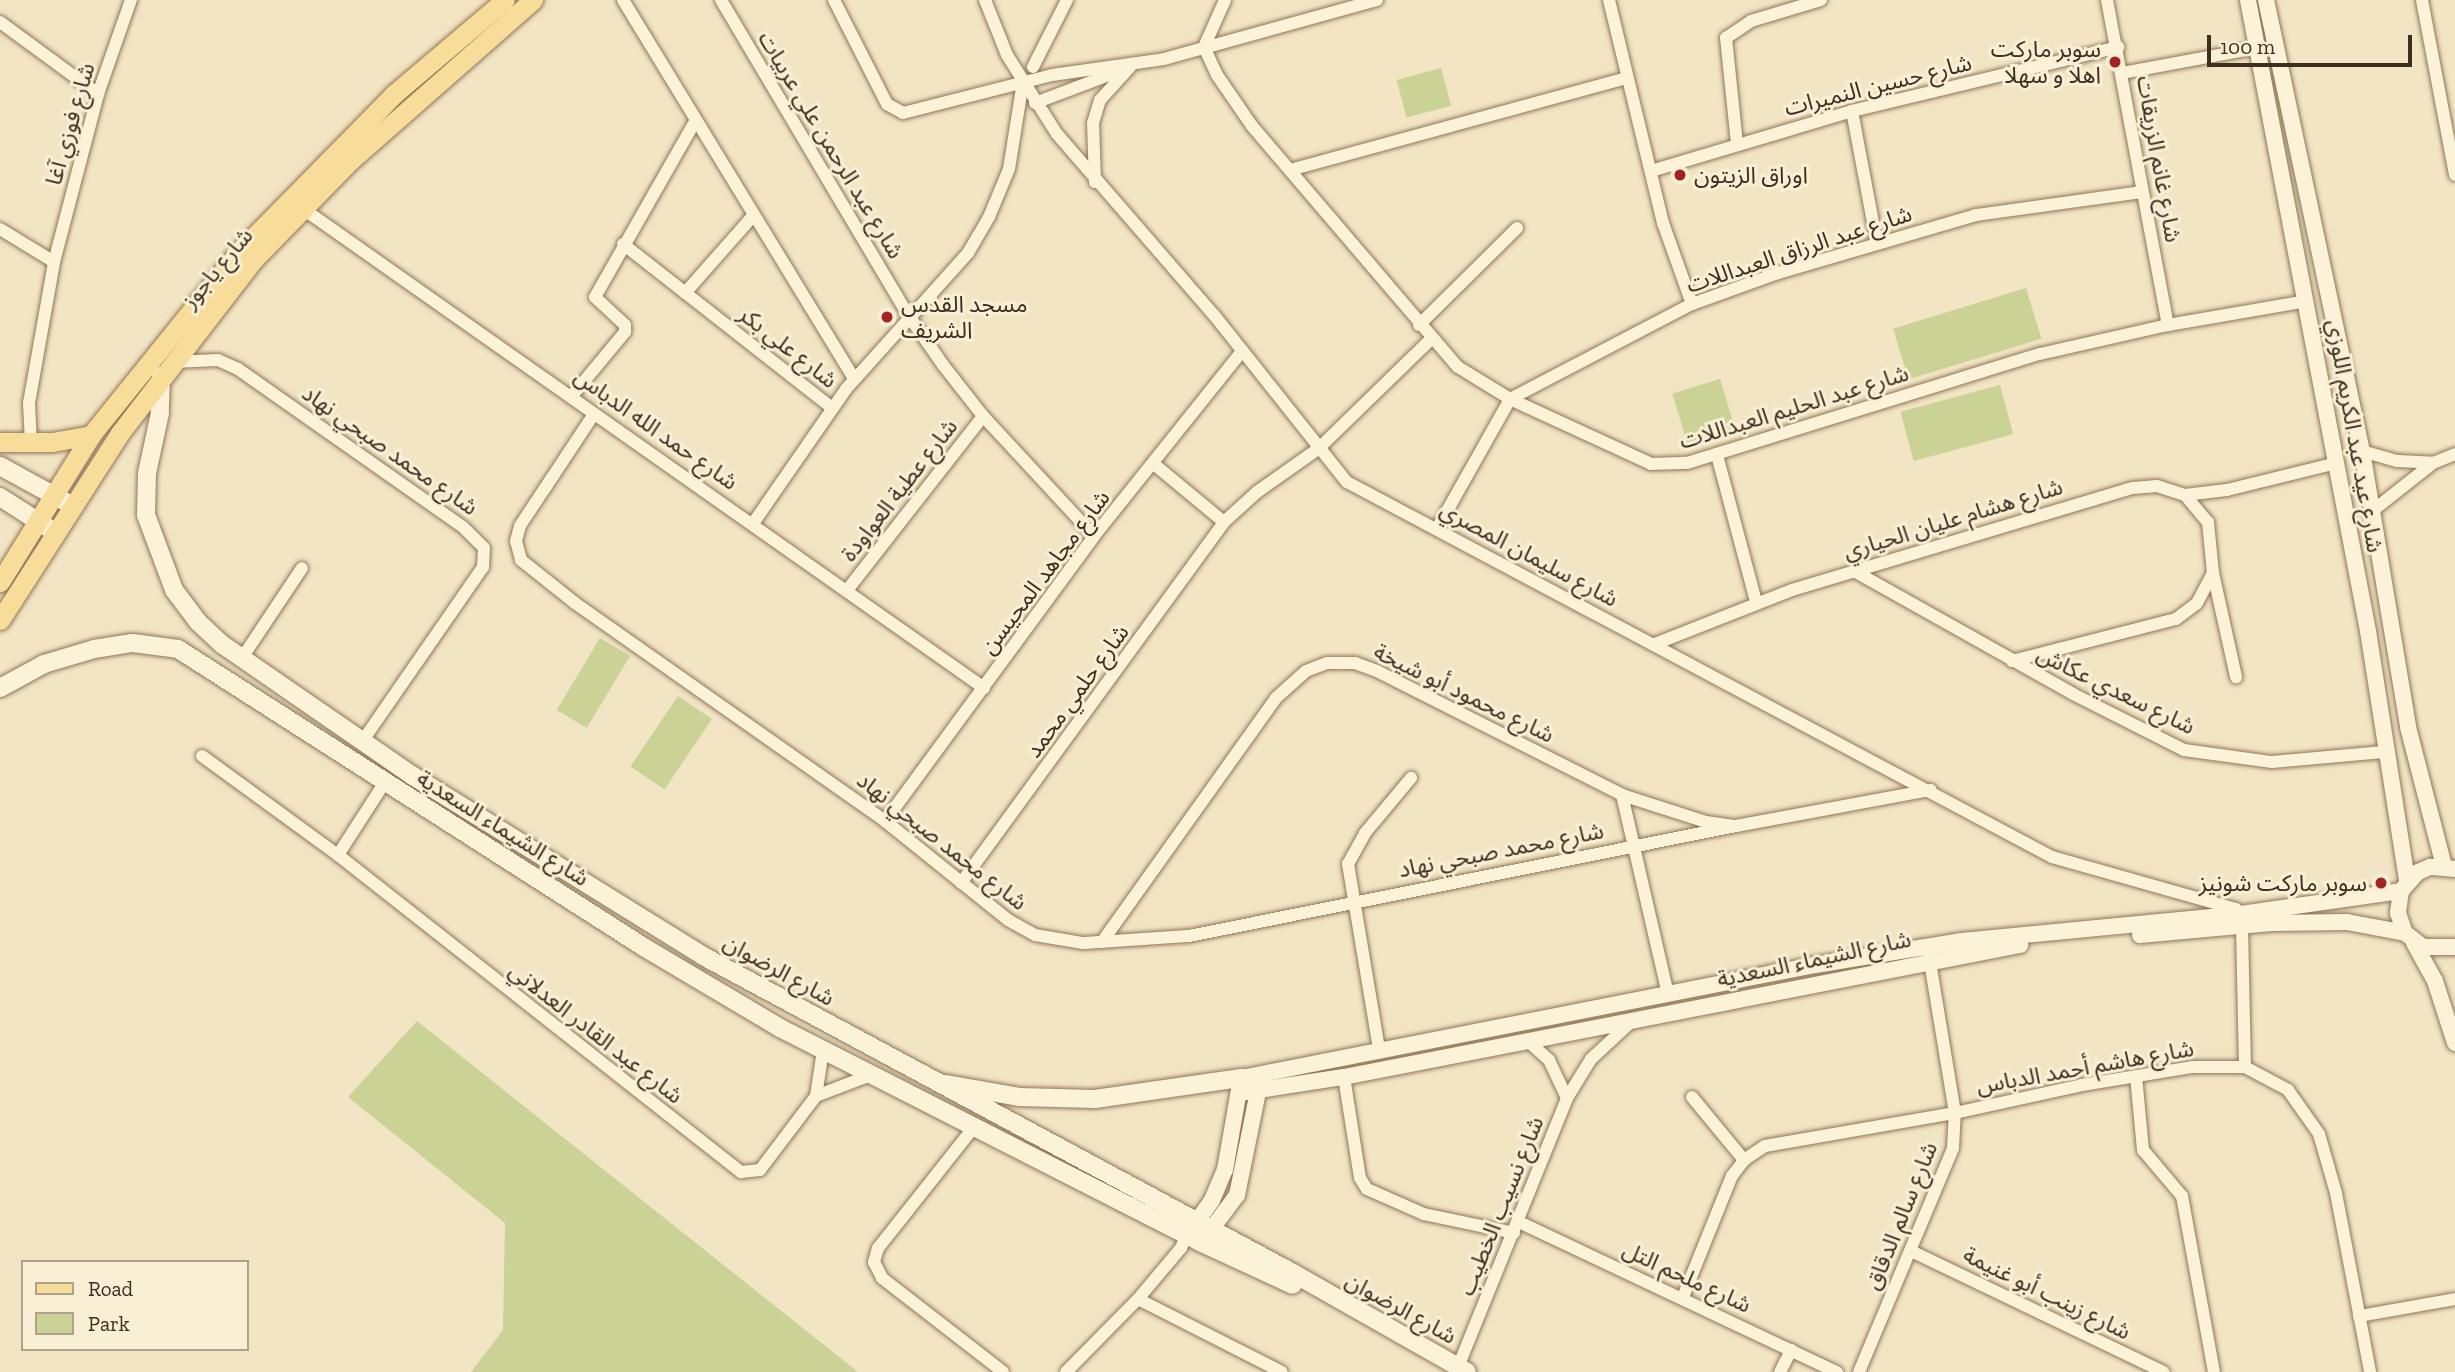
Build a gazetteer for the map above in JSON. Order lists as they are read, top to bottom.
{
  "streets": {
    "main road": ["شارع ياجوز", "شارع الشيماء السعدية", "شارع الرضوان"],
    "street": [
      "شارع حسين النميرات",
      "شارع فوزي آغا",
      "شارع عبد الرحمن علي عربيات",
      "شارع غانم الزريقات",
      "شارع عبد الرزاق العبداللات",
      "شارع علي بكر",
      "شارع عبد الحليم العبداللات",
      "شارع حمد الله الدباس",
      "شارع عيد عبد الكريم اللوزي",
      "شارع محمد صبحي نهاد",
      "شارع عطية العواودة",
      "شارع هشام عليان الحياري",
      "شارع سليمان المصري",
      "شارع مجاهد المحيسن",
      "شارع سعدي عكاش",
      "شارع حلمي محمد",
      "شارع محمود أبو شيخة",
      "شارع عبد القادر العدلاني",
      "شارع هاشم أحمد الدباس",
      "شارع نسيب الخطيب",
      "شارع سالم الدقاق",
      "شارع ملحم التل",
      "شارع زينب أبو غنيمة"
    ]
  },
  "crossings": [
    ["شارع حسين النميرات", "شارع غانم الزريقات"],
    ["شارع عبد الرحمن علي عربيات", "شارع علي بكر"],
    ["شارع عبد الرحمن علي عربيات", "شارع عطية العواودة"],
    ["شارع عبد الرحمن علي عربيات", "شارع مجاهد المحيسن"],
    ["شارع غانم الزريقات", "شارع عبد الرزاق العبداللات"],
    ["شارع غانم الزريقات", "شارع عبد الحليم العبداللات"],
    ["شارع عبد الرزاق العبداللات", "شارع عبد الحليم العبداللات"],
    ["شارع ياجوز", "شارع حمد الله الدباس"],
    ["شارع ياجوز", "شارع محمد صبحي نهاد"],
    ["شارع علي بكر", "شارع سليمان المصري"],
    ["شارع عبد الحليم العبداللات", "شارع عيد عبد الكريم اللوزي"],
    ["شارع عبد الحليم العبداللات", "شارع حلمي محمد"],
    ["شارع حمد الله الدباس", "شارع محمد صبحي نهاد"],
    ["شارع حمد الله الدباس", "شارع عطية العواودة"],
    ["شارع حمد الله الدباس", "شارع مجاهد المحيسن"],
    ["شارع عيد عبد الكريم اللوزي", "شارع سعدي عكاش"],
    ["شارع عيد عبد الكريم اللوزي", "شارع الشيماء السعدية"],
    ["شارع محمد صبحي نهاد", "شارع مجاهد المحيسن"],
    ["شارع محمد صبحي نهاد", "شارع حلمي محمد"],
    ["شارع محمد صبحي نهاد", "شارع محمود أبو شيخة"],
    ["شارع محمد صبحي نهاد", "شارع الرضوان"],
    ["شارع هشام عليان الحياري", "شارع سليمان المصري"],
    ["شارع هشام عليان الحياري", "شارع سعدي عكاش"],
    ["شارع سليمان المصري", "شارع مجاهد المحيسن"],
    ["شارع سليمان المصري", "شارع حلمي محمد"],
    ["شارع سليمان المصري", "شارع محمود أبو شيخة"],
    ["شارع سليمان المصري", "شارع الشيماء السعدية"],
    ["شارع الشيماء السعدية", "شارع الرضوان"],
    ["شارع الشيماء السعدية", "شارع عبد القادر العدلاني"],
    ["شارع الشيماء السعدية", "شارع نسيب الخطيب"],
    ["شارع الشيماء السعدية", "شارع سالم الدقاق"],
    ["شارع الشيماء السعدية", "شارع ملحم التل"],
    ["شارع الرضوان", "شارع نسيب الخطيب"],
    ["شارع هاشم أحمد الدباس", "شارع سالم الدقاق"],
    ["شارع نسيب الخطيب", "شارع ملحم التل"],
    ["شارع سالم الدقاق", "شارع زينب أبو غنيمة"]
  ],
  "places": [
    "سوبر ماركت اهلا و سهلا",
    "اوراق الزيتون",
    "مسجد القدس الشريف",
    "سوبر ماركت شونيز"
  ],
  "legend": ["Road", "Park"],
  "scale_bar": "100 m"
}
